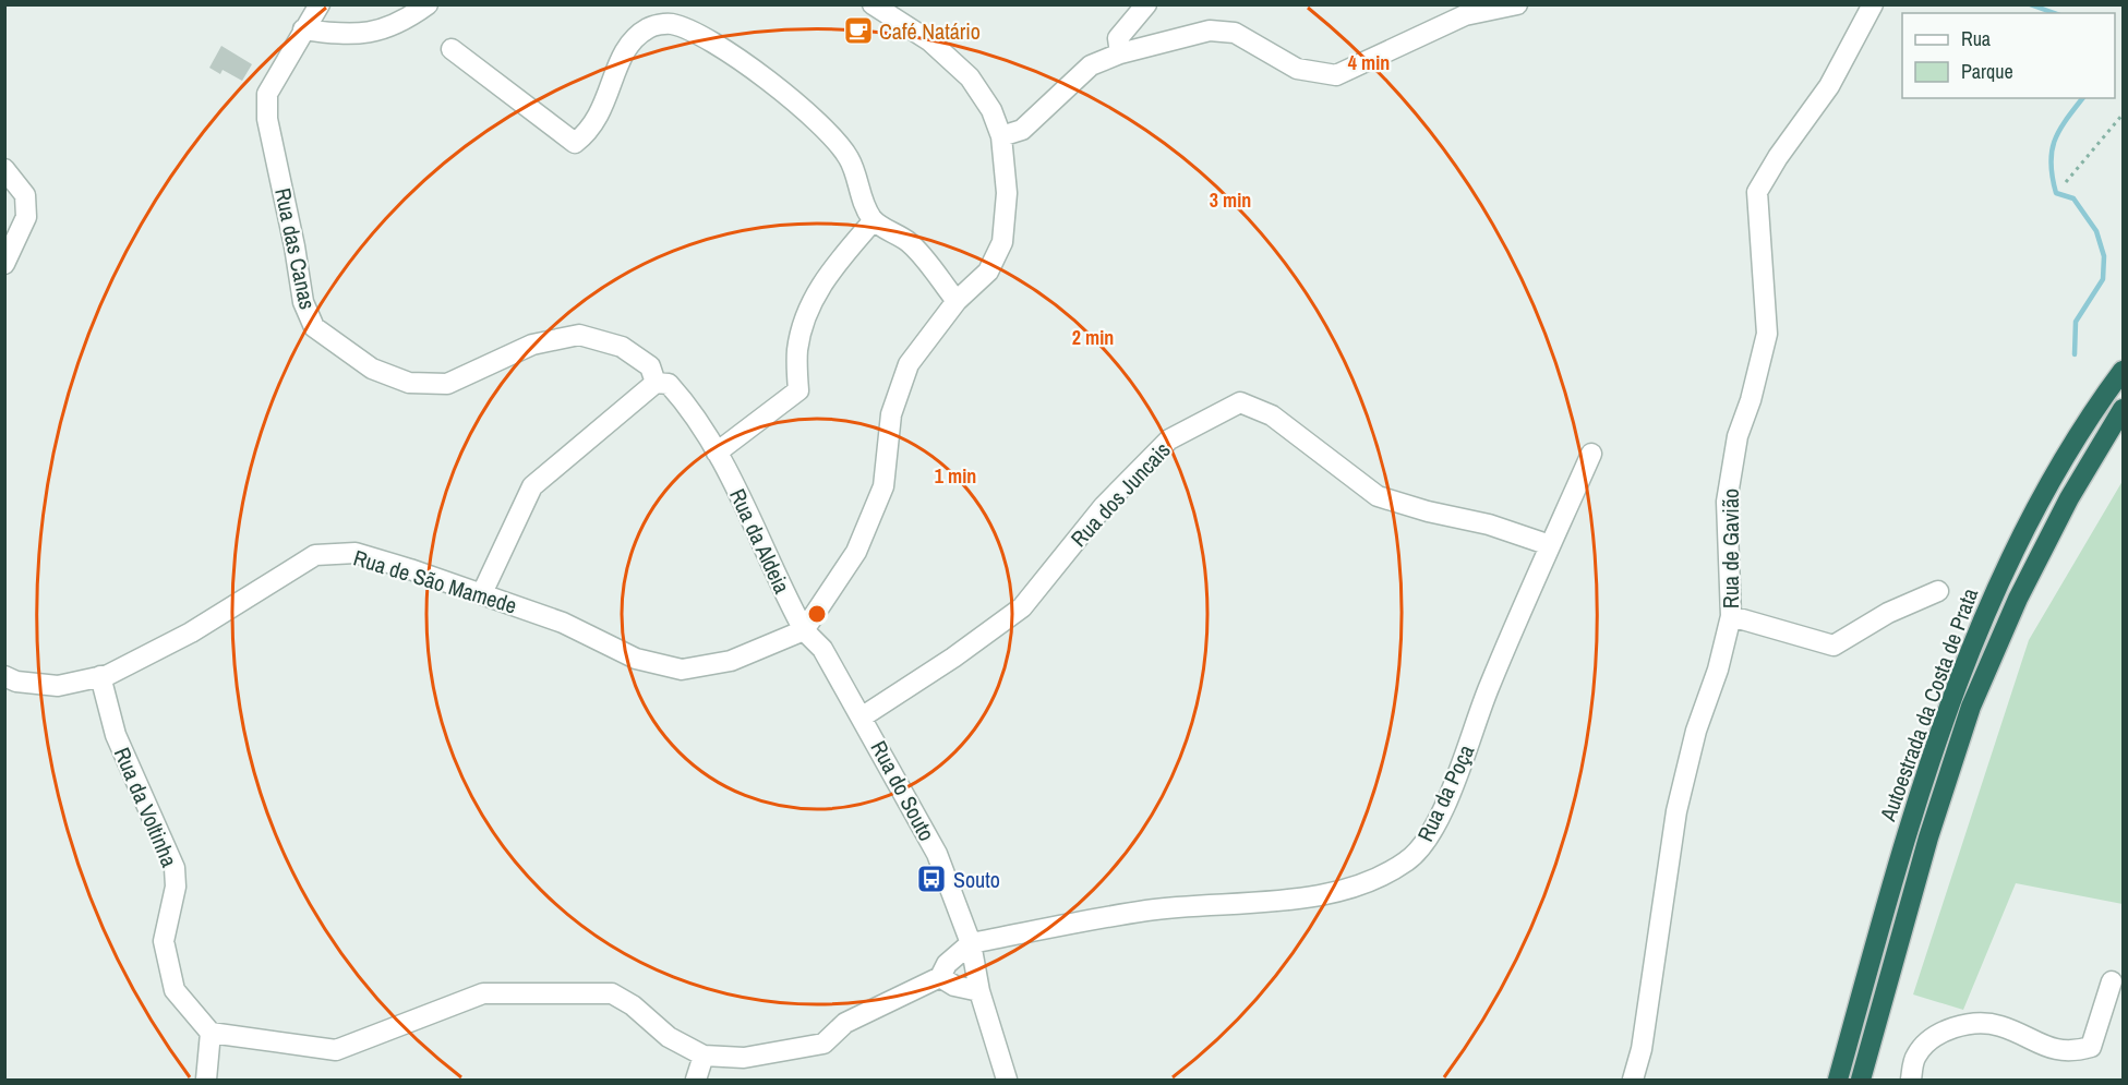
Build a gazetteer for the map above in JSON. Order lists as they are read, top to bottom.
{
  "streets": {
    "highway": ["Autoestrada da Costa de Prata"],
    "street": [
      "Rua das Canas",
      "Rua dos Juncais",
      "Rua da Aldeia",
      "Rua de Gavião",
      "Rua de São Mamede",
      "Rua do Souto",
      "Rua da Poça",
      "Rua da Voltinha"
    ]
  },
  "crossings": [
    ["Rua das Canas", "Rua da Aldeia"],
    ["Rua dos Juncais", "Rua do Souto"],
    ["Rua dos Juncais", "Rua da Poça"],
    ["Rua da Aldeia", "Rua de São Mamede"],
    ["Rua da Aldeia", "Rua do Souto"],
    ["Rua de São Mamede", "Rua do Souto"],
    ["Rua de São Mamede", "Rua da Voltinha"],
    ["Rua do Souto", "Rua da Poça"]
  ],
  "places": {
    "cafe": ["Café Natário"],
    "bus stop": ["Souto"]
  },
  "legend": ["Rua", "Parque"],
  "rings": [
    "4 min",
    "3 min",
    "2 min",
    "1 min"
  ]
}
